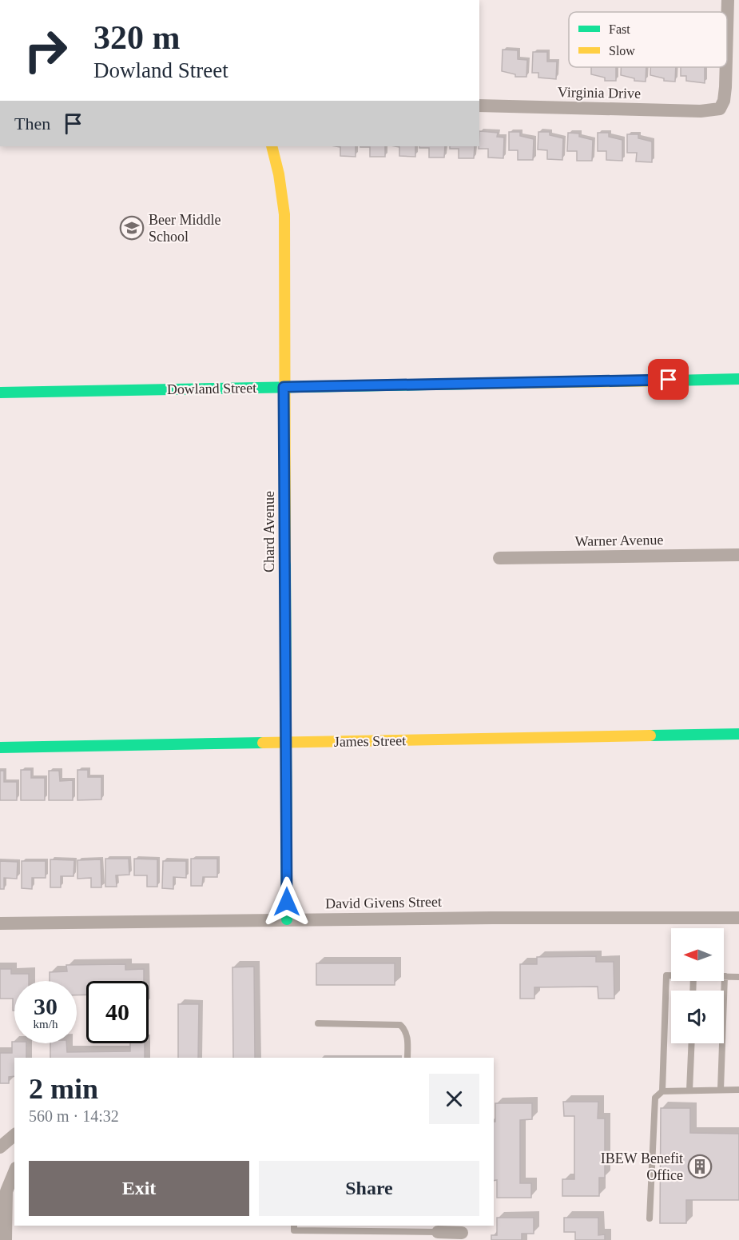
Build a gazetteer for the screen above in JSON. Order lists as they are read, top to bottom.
{
  "streets": {
    "street": [
      "Virginia Drive",
      "Dowland Street",
      "Chard Avenue",
      "Warner Avenue",
      "James Street",
      "David Givens Street"
    ]
  },
  "crossings": [
    ["Dowland Street", "Chard Avenue"],
    ["Chard Avenue", "James Street"],
    ["Chard Avenue", "David Givens Street"]
  ],
  "places": {
    "school or university": ["Beer Middle School"],
    "building": ["IBEW Benefit Office"]
  },
  "legend": ["Fast", "Slow"],
  "north": "left",
  "page": {
    "turn": ["320 m", "Dowland Street"],
    "then": "Then",
    "speed": "30 km/h",
    "limit": "40",
    "heading": ["2 min", "560 m · 14:32"],
    "buttons": ["Exit", "Share"]
  }
}
